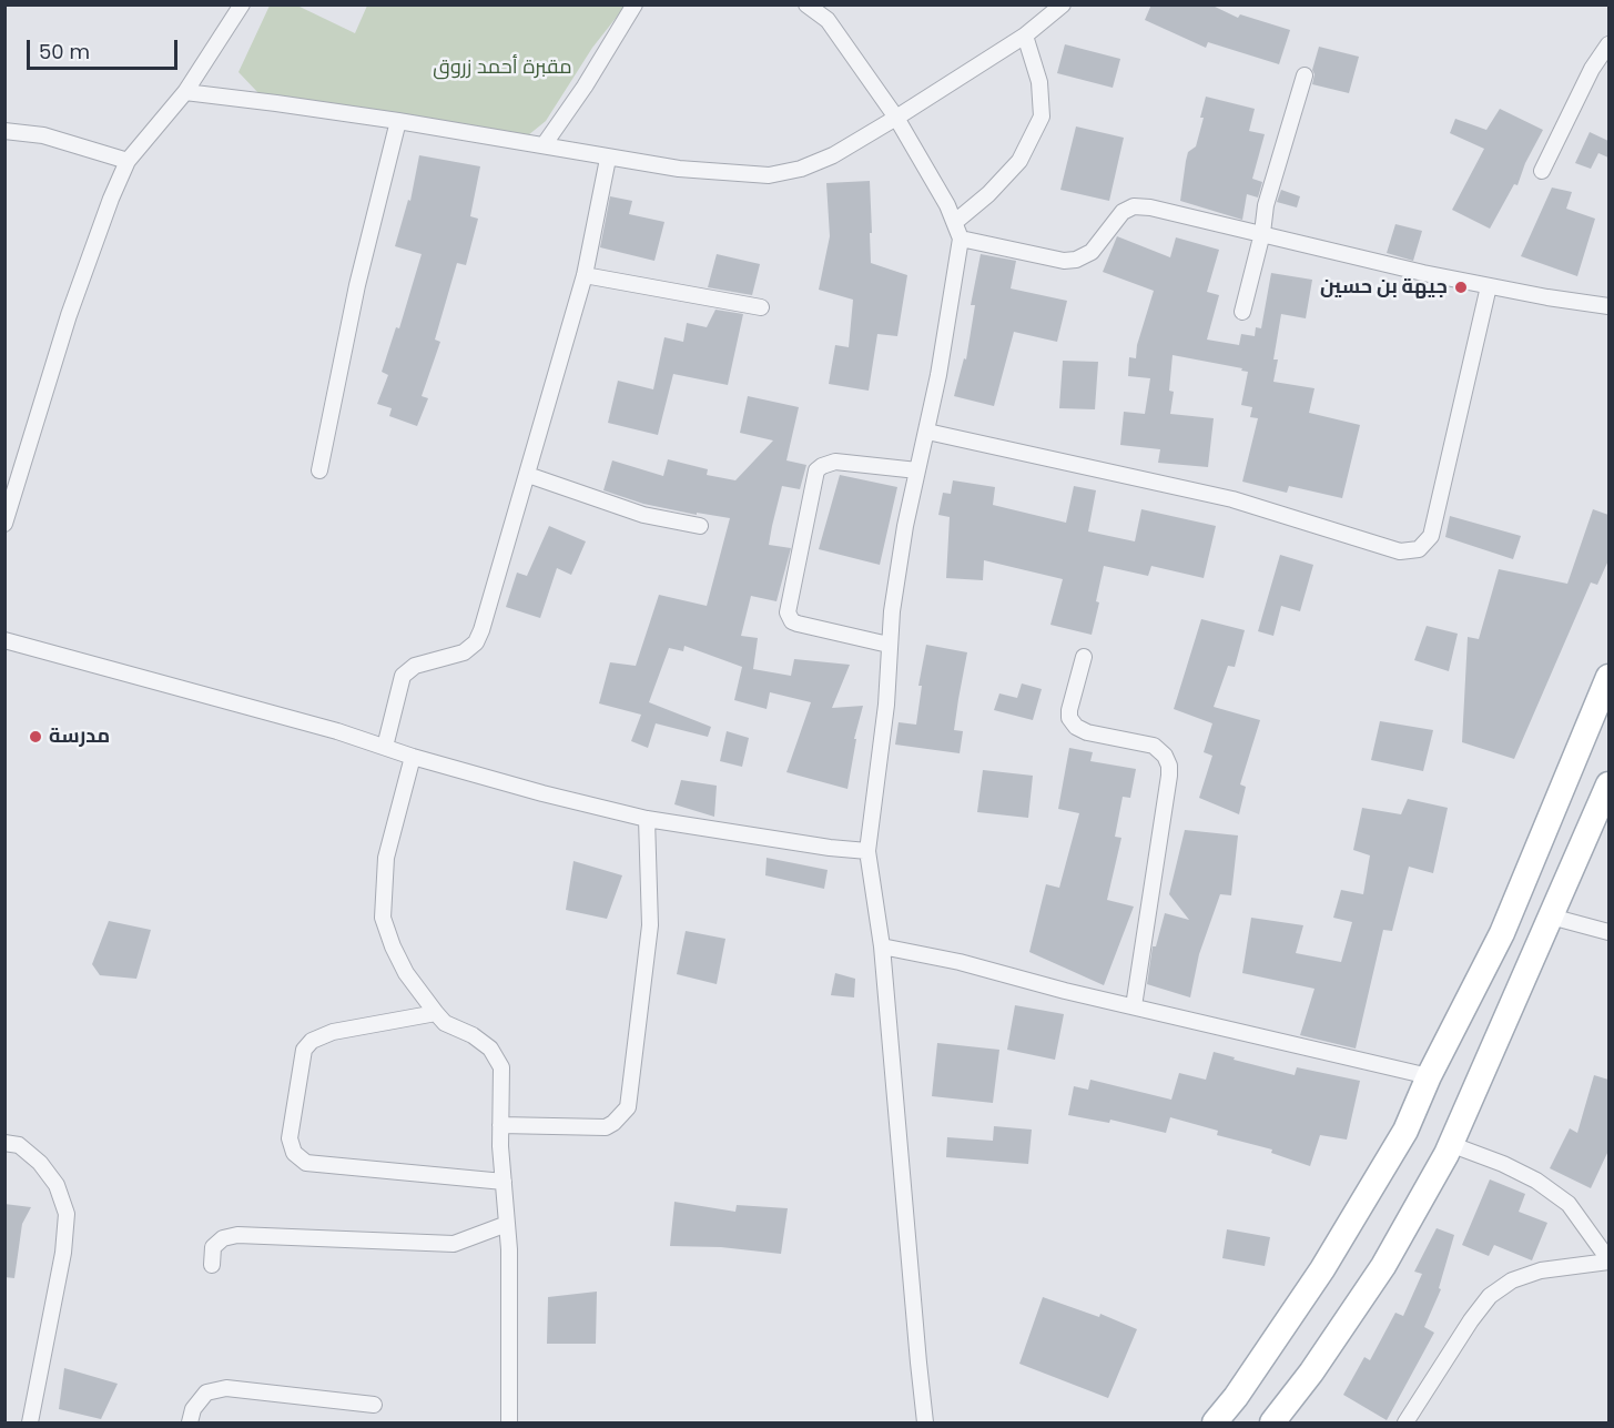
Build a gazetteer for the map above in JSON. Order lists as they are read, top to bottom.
{
  "parks": ["مقبرة أحمد زروق"],
  "places": ["جيهة بن حسين", "مدرسة"],
  "scale_bar": "50 m"
}
